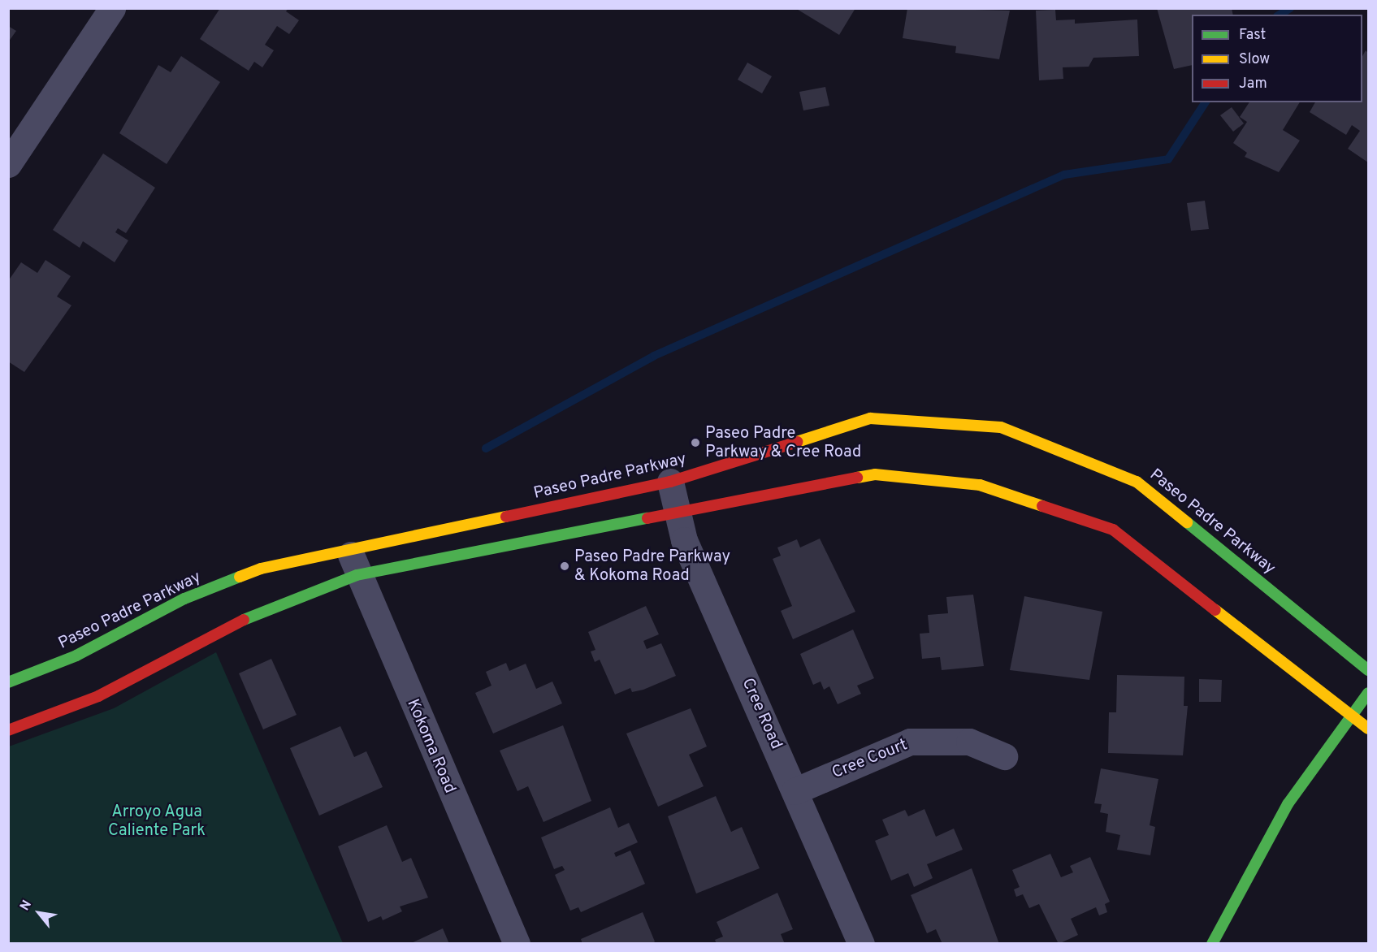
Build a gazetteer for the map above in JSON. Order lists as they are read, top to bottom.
{
  "streets": {
    "main road": ["Paseo Padre Parkway"],
    "street": ["Cree Road", "Kokoma Road", "Cree Court"]
  },
  "crossings": [
    ["Paseo Padre Parkway", "Cree Road"],
    ["Paseo Padre Parkway", "Kokoma Road"],
    ["Cree Road", "Cree Court"]
  ],
  "parks": ["Arroyo Agua Caliente Park"],
  "places": ["Paseo Padre Parkway & Cree Road", "Paseo Padre Parkway & Kokoma Road"],
  "legend": ["Fast", "Slow", "Jam"],
  "north": "top left"
}
